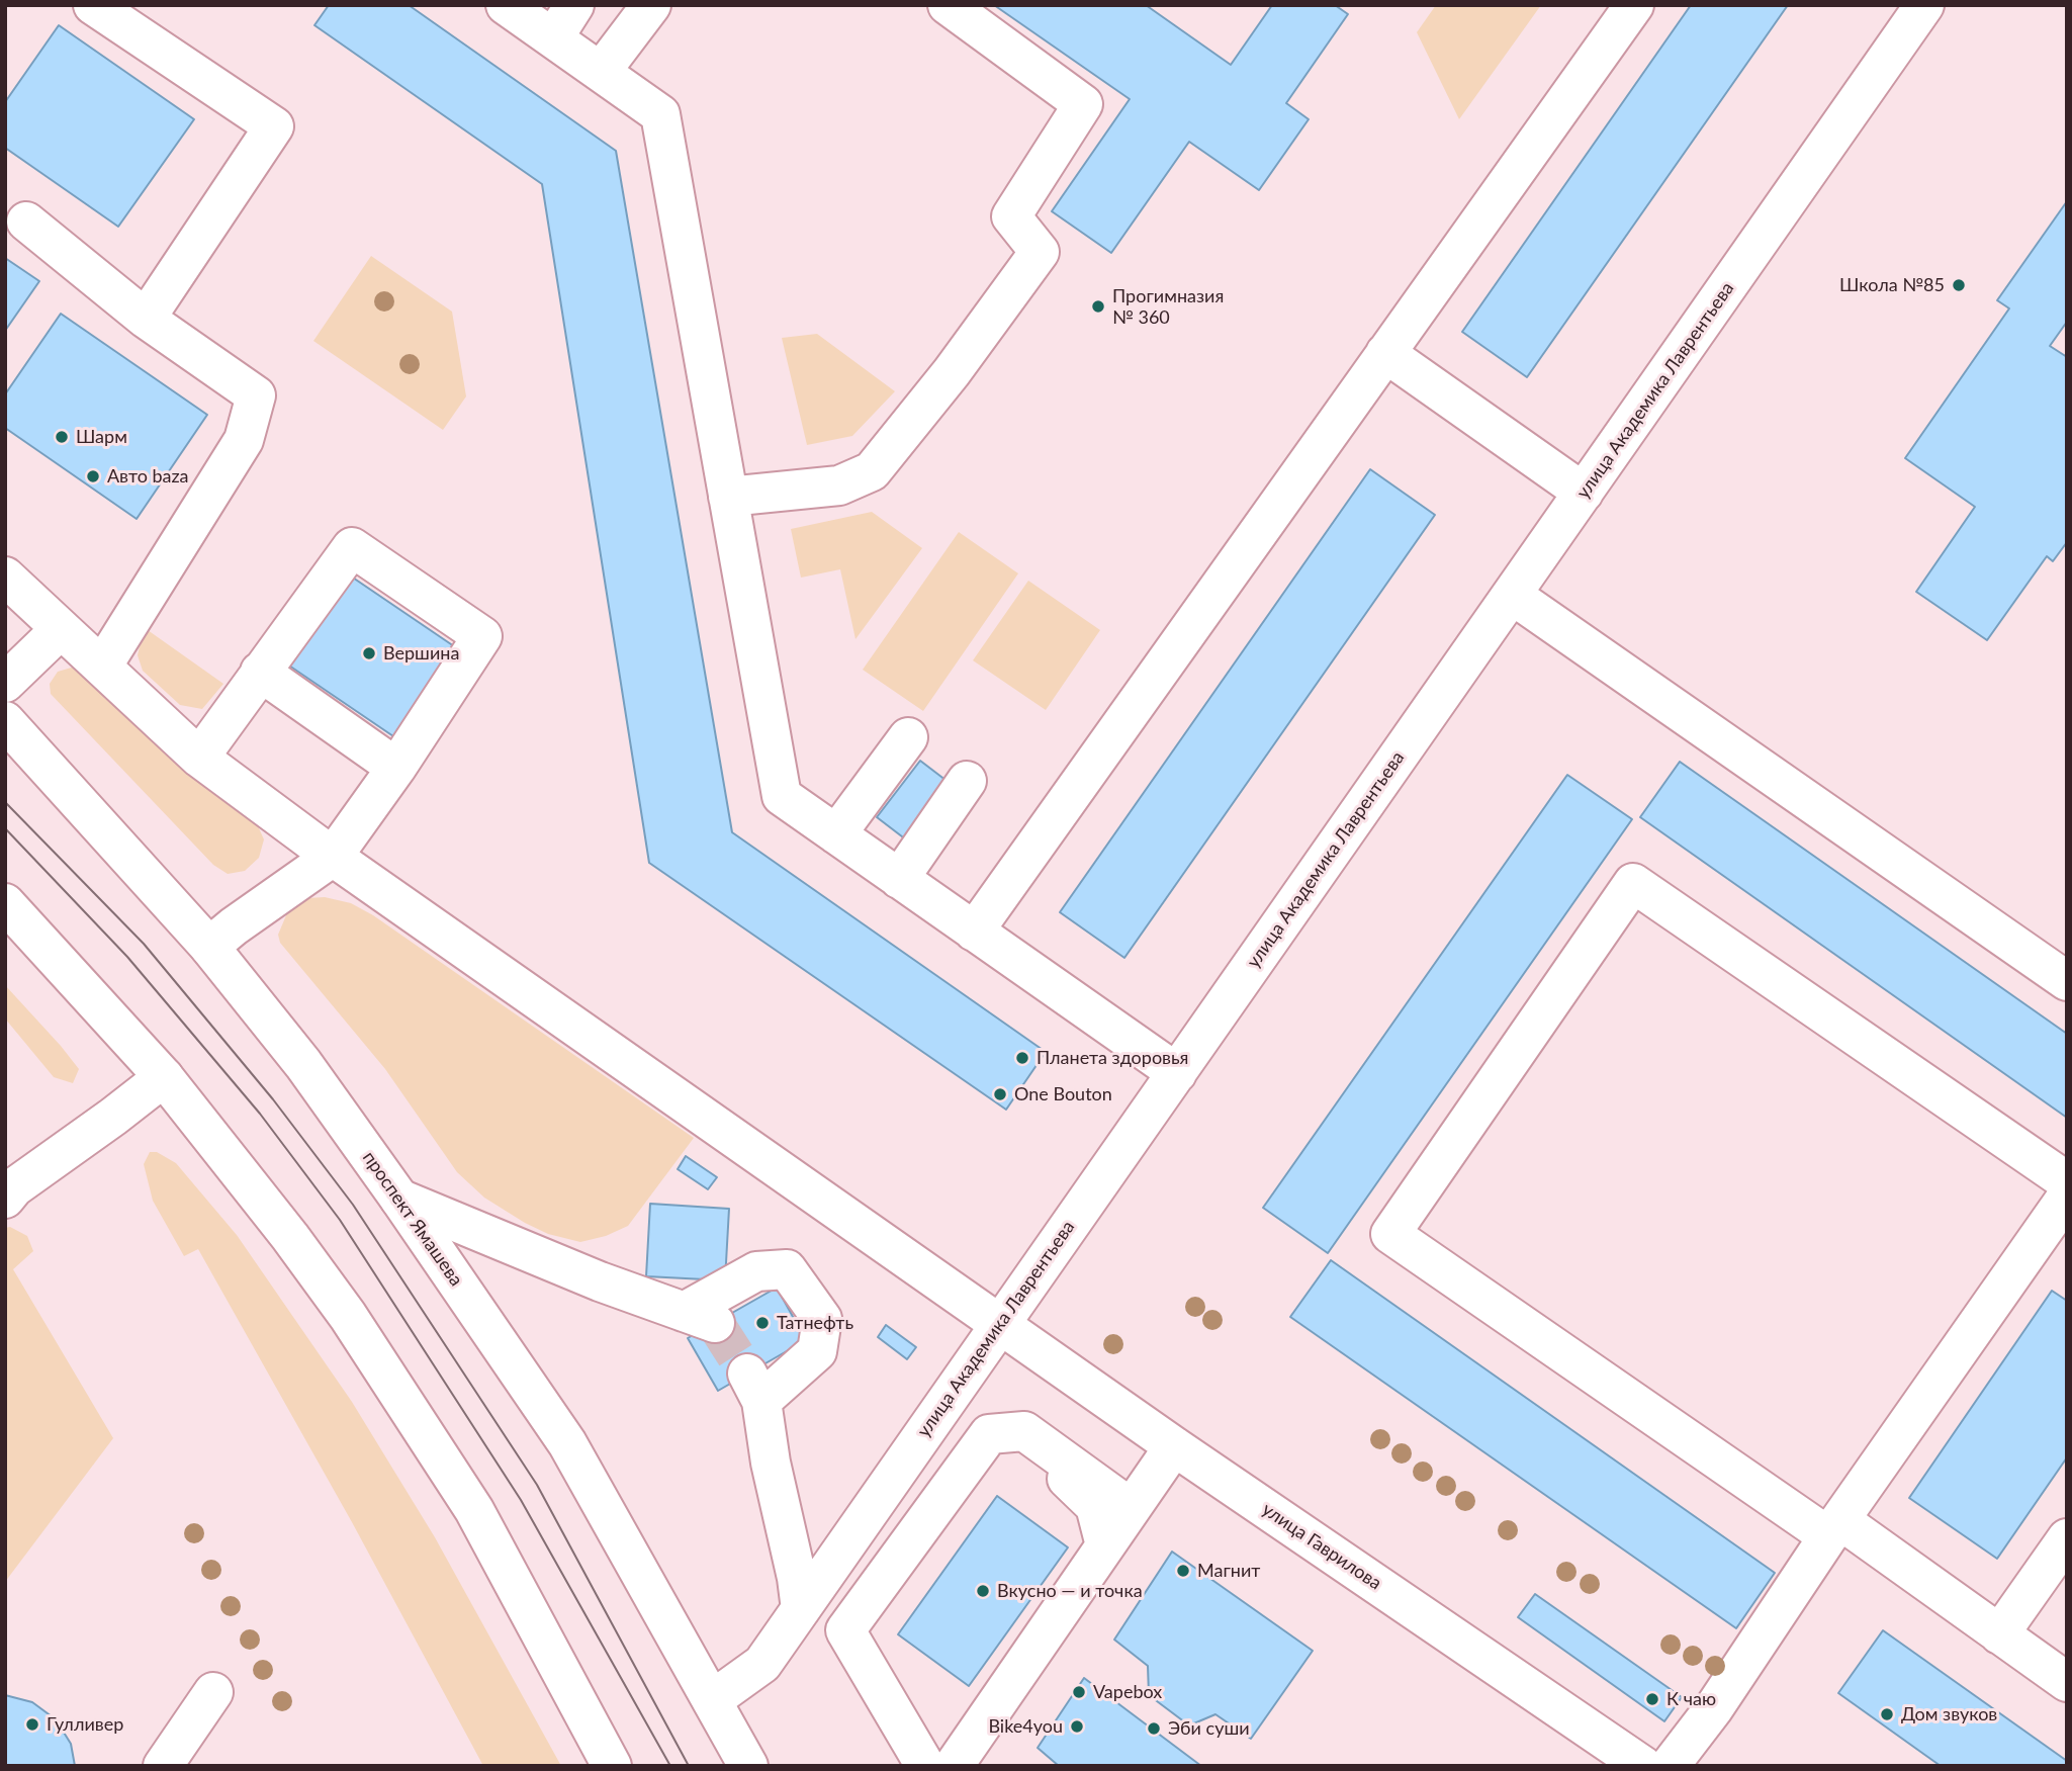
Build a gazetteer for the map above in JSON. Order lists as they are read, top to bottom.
{
  "streets": {
    "street": ["улица Академика Лаврентьева", "проспект Ямашева", "улица Гаврилова"]
  },
  "crossings": [
    ["улица Академика Лаврентьева", "проспект Ямашева"],
    ["улица Академика Лаврентьева", "улица Гаврилова"]
  ],
  "places": [
    "Школа №85",
    "Прогимназия № 360",
    "Шарм",
    "Авто baza",
    "Вершина",
    "Планета здоровья",
    "One Bouton",
    "Татнефть",
    "Магнит",
    "Вкусно — и точка",
    "Vapebox",
    "К чаю",
    "Дом звуков",
    "Гулливер",
    "Bike4you",
    "Эби суши"
  ]
}
